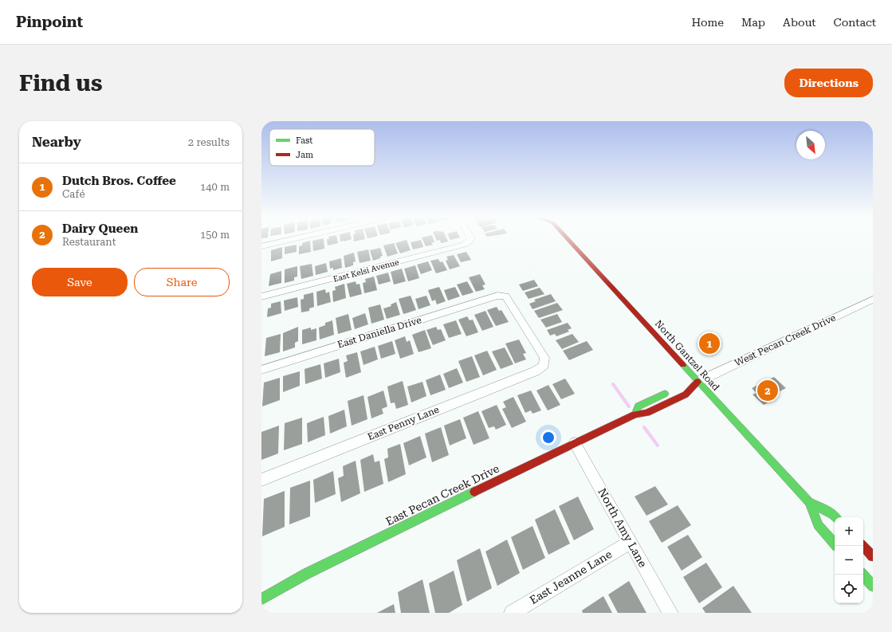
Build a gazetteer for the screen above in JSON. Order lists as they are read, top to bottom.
{
  "streets": {
    "main road": ["North Gantzel Road", "East Pecan Creek Drive"],
    "street": [
      "East Kelsi Avenue",
      "East Daniella Drive",
      "West Pecan Creek Drive",
      "East Penny Lane",
      "North Amy Lane",
      "East Jeanne Lane"
    ]
  },
  "crossings": [
    ["East Daniella Drive", "East Penny Lane"],
    ["West Pecan Creek Drive", "North Gantzel Road"],
    ["West Pecan Creek Drive", "East Pecan Creek Drive"],
    ["North Gantzel Road", "East Pecan Creek Drive"],
    ["East Pecan Creek Drive", "North Amy Lane"],
    ["North Amy Lane", "East Jeanne Lane"]
  ],
  "legend": ["Fast", "Jam"],
  "north": "bottom right",
  "page": {
    "header": "Pinpoint",
    "nav": [
      "Home",
      "Map",
      "About",
      "Contact"
    ],
    "buttons": [
      "Directions",
      ["Save", "Share"]
    ],
    "title": "Find us",
    "heading": ["Nearby", "2 results"],
    "list": [
      {
        "mark": "1",
        "name": "Dutch Bros. Coffee",
        "note": "Café",
        "value": "140 m"
      },
      {
        "mark": "2",
        "name": "Dairy Queen",
        "note": "Restaurant",
        "value": "150 m"
      }
    ],
    "pins": ["1", "2"],
    "map_buttons": ["+", "−"]
  }
}
